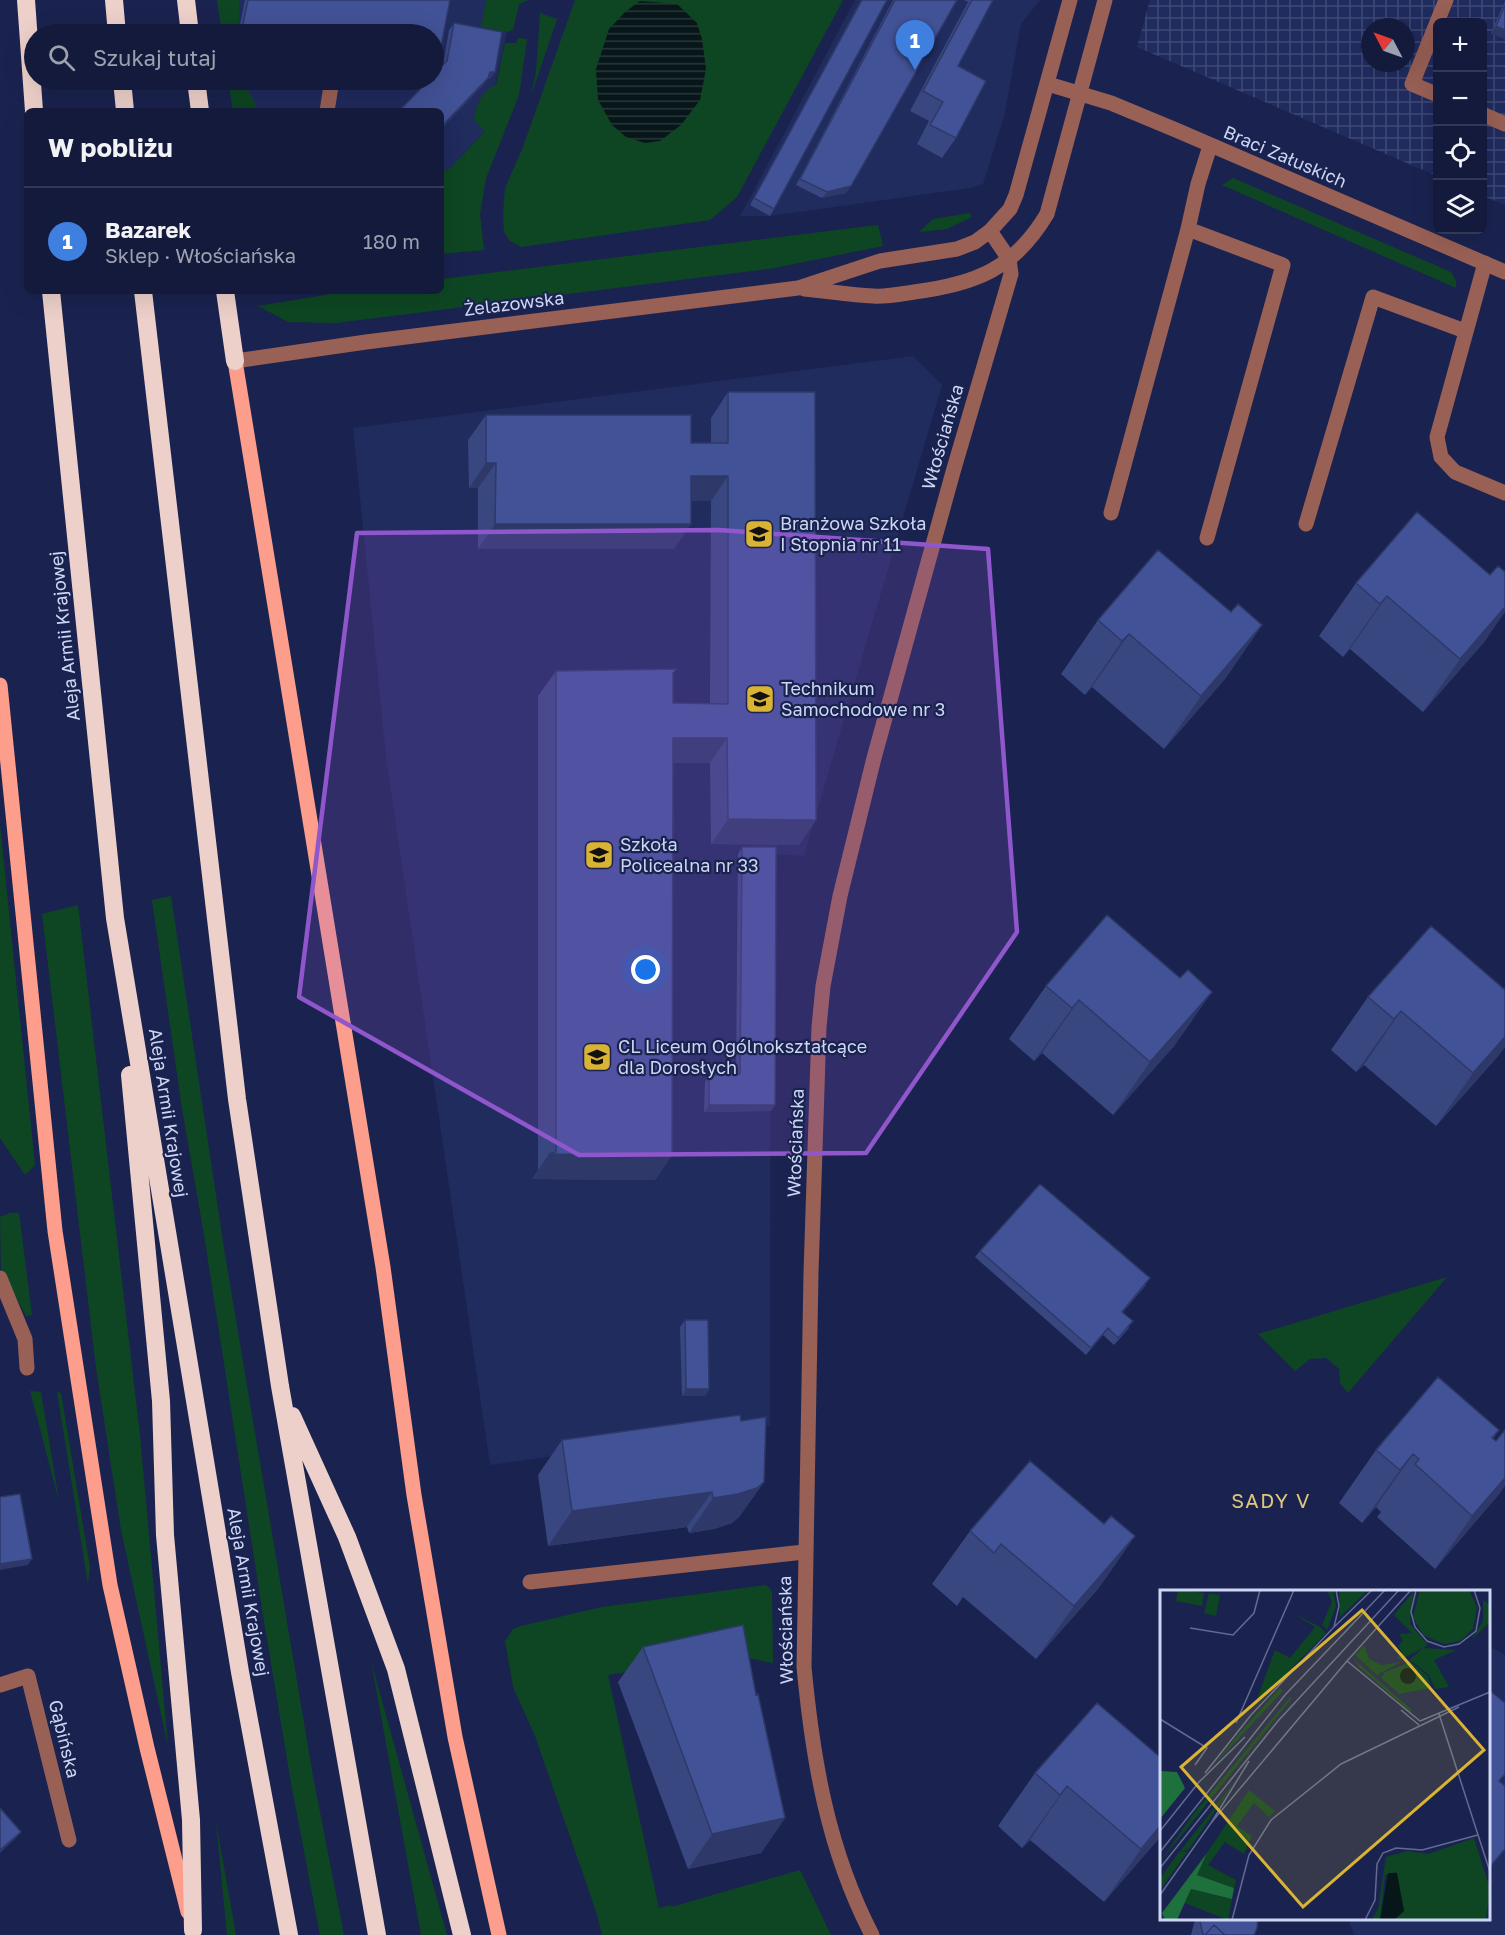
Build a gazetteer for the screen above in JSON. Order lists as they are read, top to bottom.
{
  "streets": {
    "highway": ["Aleja Armii Krajowej"],
    "street": [
      "Braci Załuskich",
      "Żelazowska",
      "Włościańska",
      "Gąbińska"
    ]
  },
  "crossings": [
    ["Żelazowska", "Włościańska"]
  ],
  "districts": ["SADY V"],
  "places": {
    "school or university": [
      "Branżowa Szkoła I Stopnia nr 11",
      "Technikum Samochodowe nr 3",
      "Szkoła Policealna nr 33",
      "CL Liceum Ogólnokształcące dla Dorosłych"
    ]
  },
  "north": "top left",
  "page": {
    "map_buttons": ["+", "−"],
    "pins": "1",
    "search": "Szukaj tutaj",
    "heading": "W pobliżu",
    "list": [
      {
        "mark": "1",
        "name": "Bazarek",
        "note": "Sklep · Włościańska",
        "value": "180 m"
      }
    ]
  }
}
